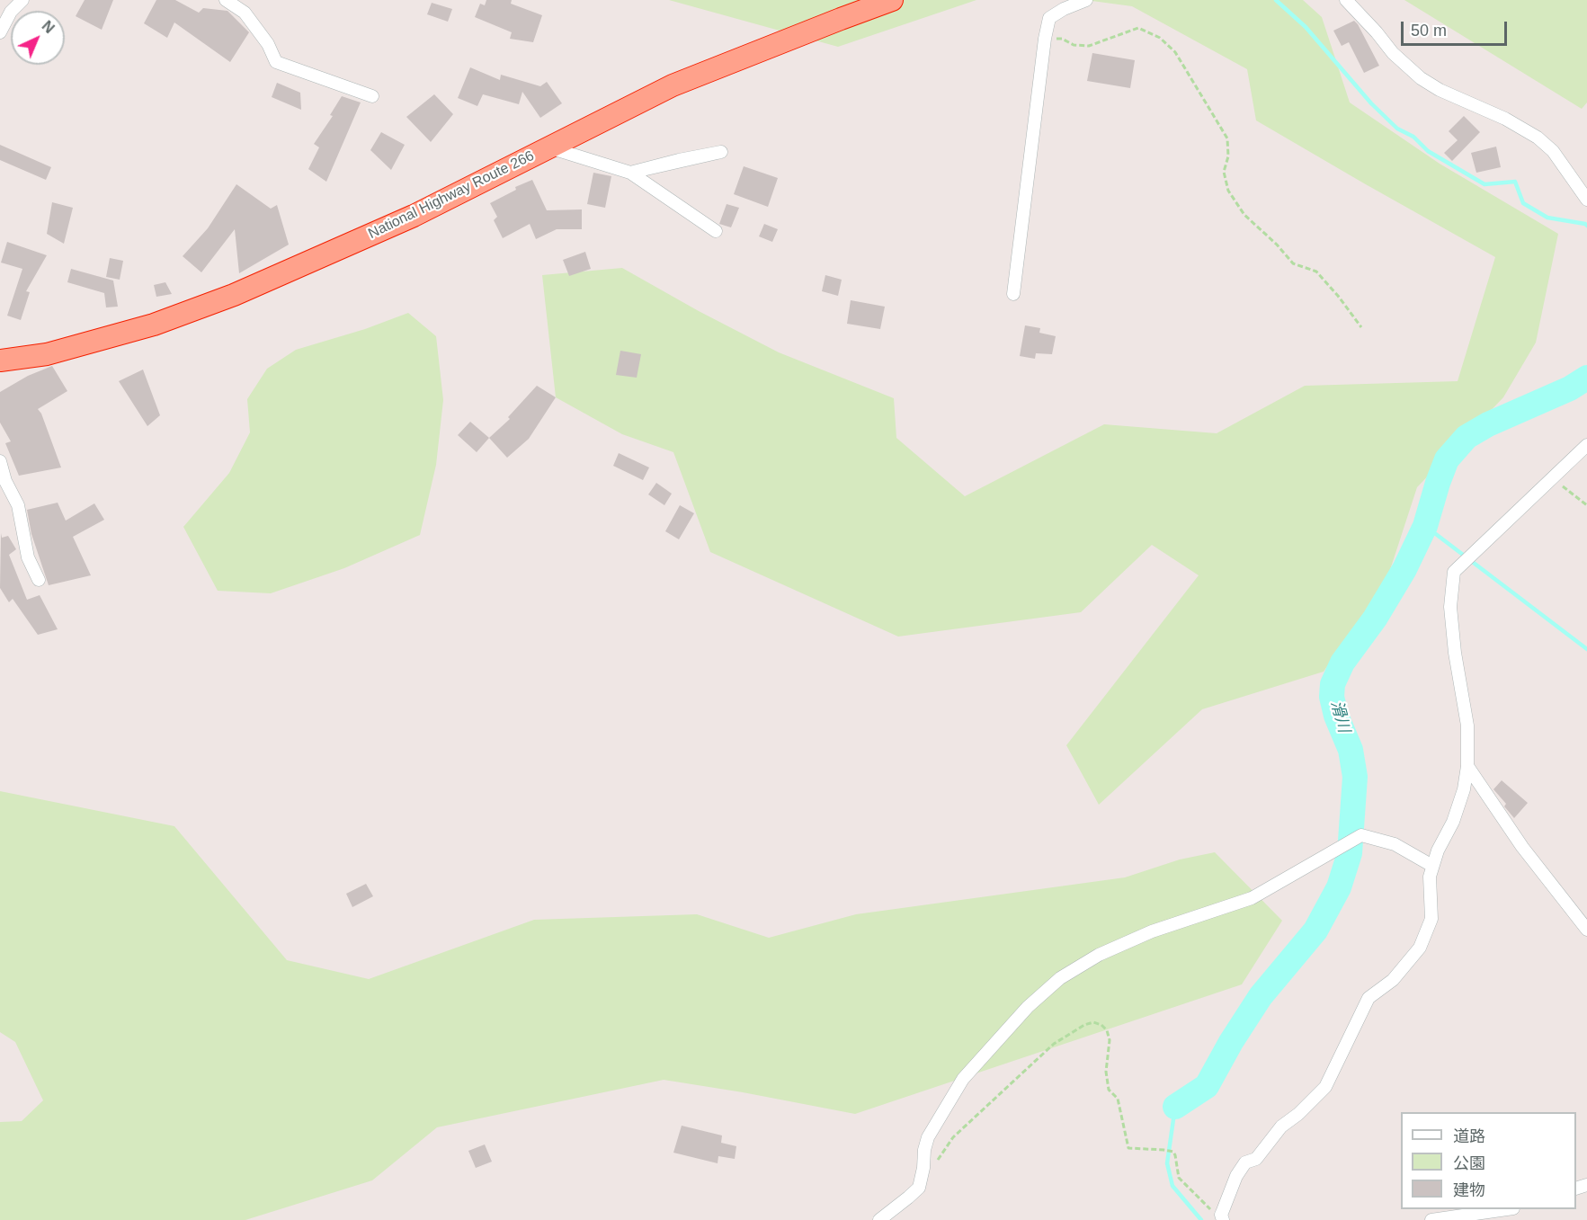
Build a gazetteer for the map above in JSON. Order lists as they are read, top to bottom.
{
  "streets": {
    "highway": ["National Highway Route 266"]
  },
  "water": ["滑川"],
  "legend": ["道路", "公園", "建物"],
  "scale_bar": "50 m",
  "north": "top right"
}
